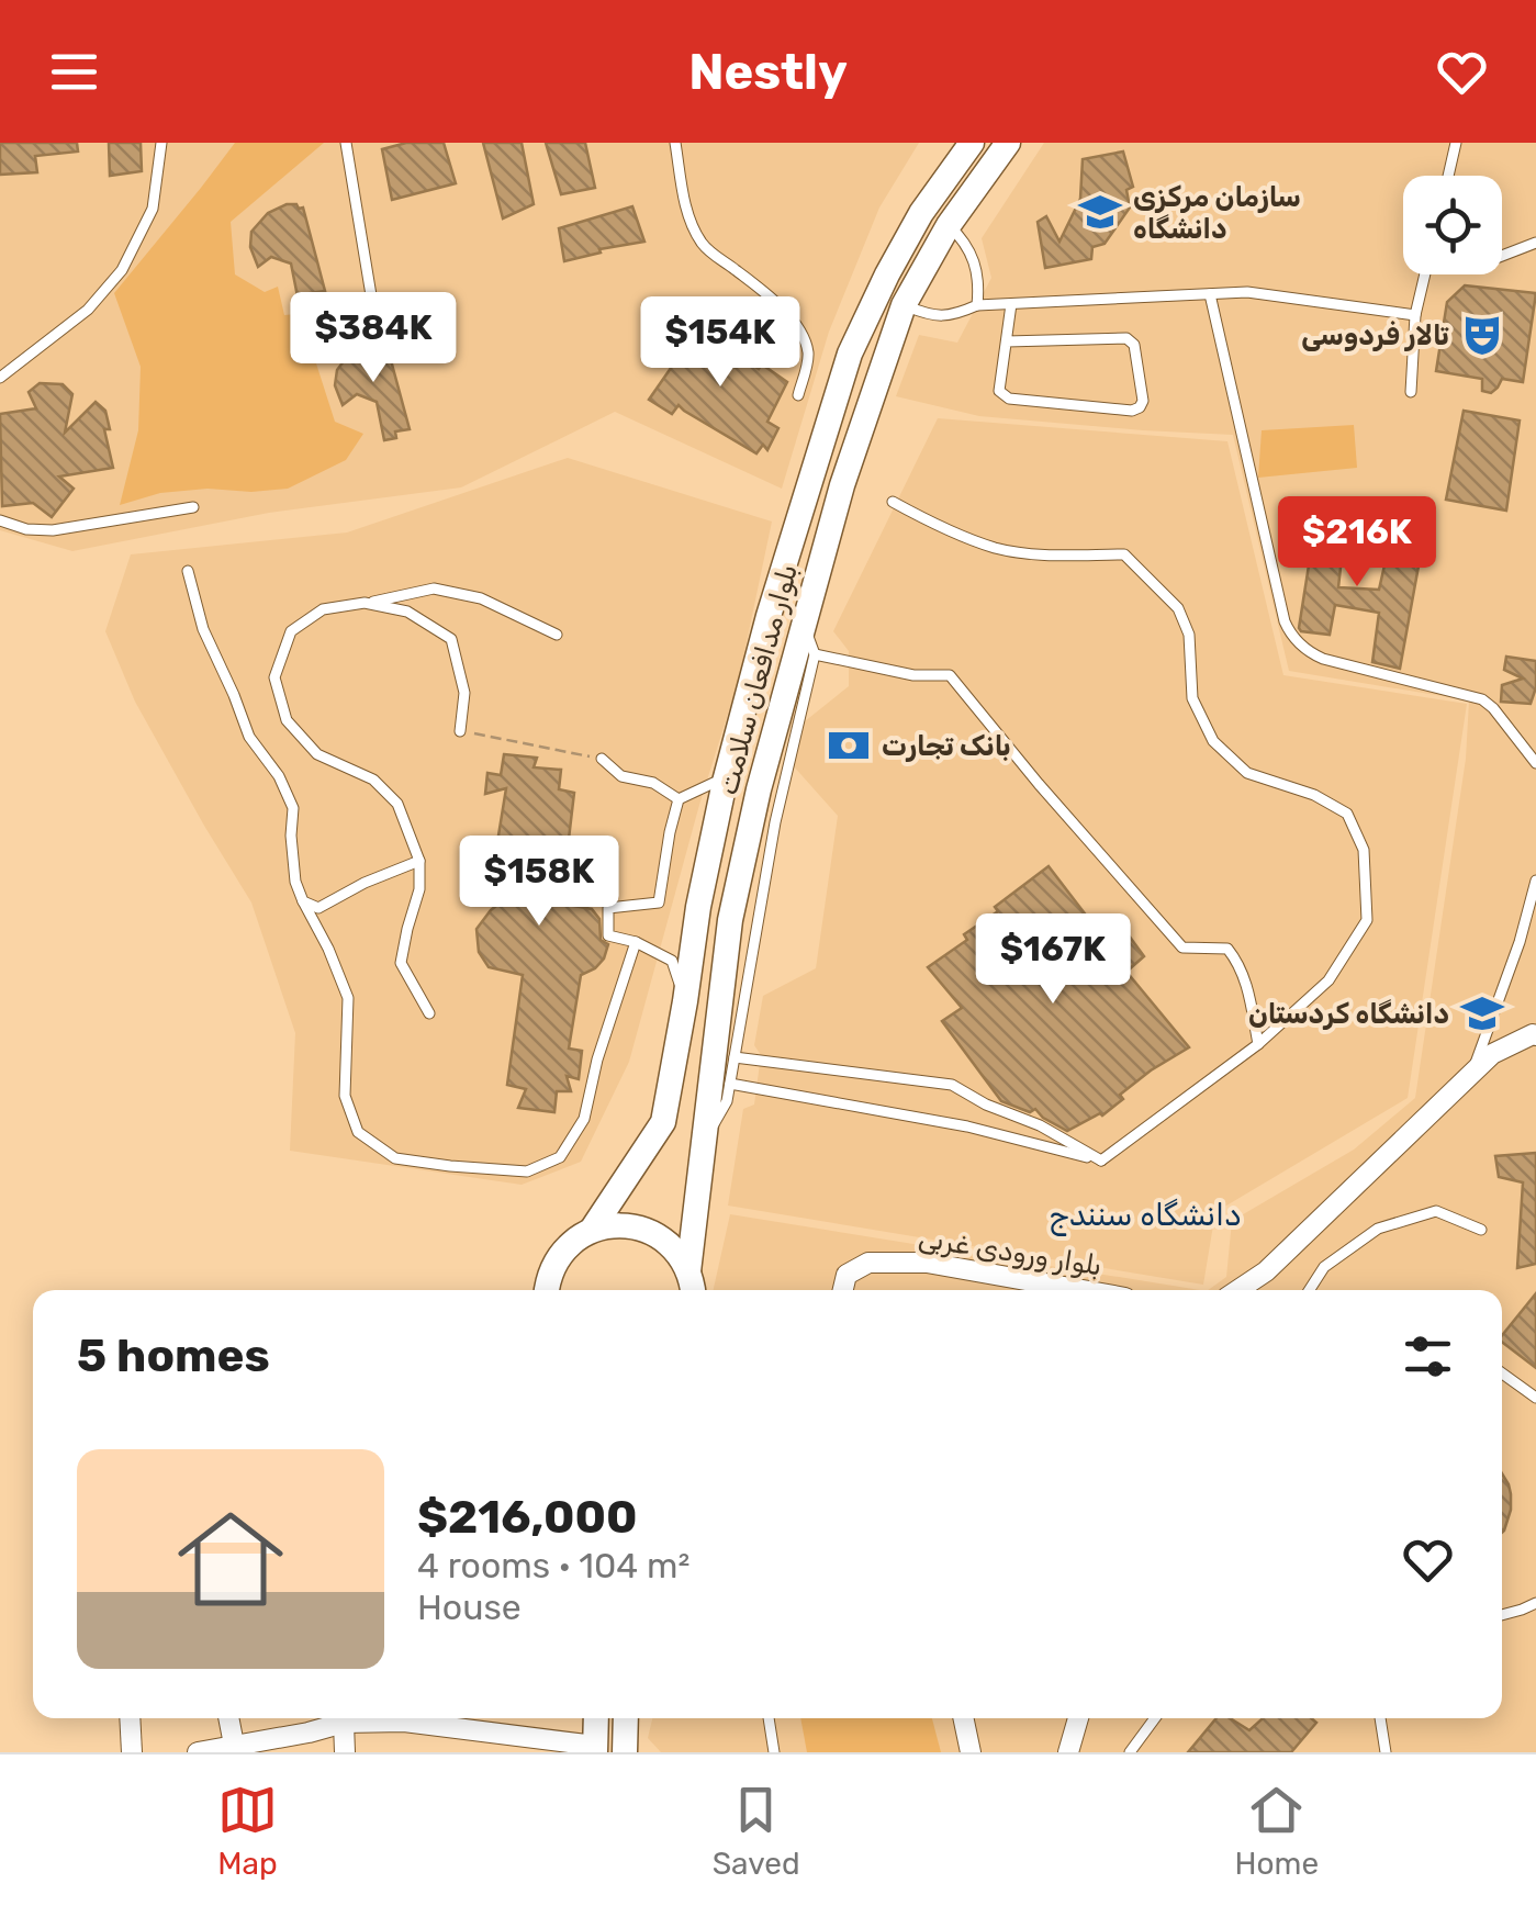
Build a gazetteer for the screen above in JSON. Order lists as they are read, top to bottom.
{
  "streets": {
    "main road": ["بلوار مدافعان سلامت"],
    "street": ["بلوار ورودی غربی"]
  },
  "districts": ["دانشگاه سنندج"],
  "places": {
    "school or university": ["سازمان مرکزی دانشگاه", "دانشگاه کردستان"],
    "theatre": ["تالار فردوسی"],
    "bank": ["بانک تجارت"]
  },
  "page": {
    "header": "Nestly",
    "price": [
      "$384K",
      "$154K",
      "$216K",
      "$158K",
      "$167K"
    ],
    "heading": "5 homes",
    "list": [
      {
        "name": "$216,000",
        "note": "4 rooms · 104 m² · House"
      }
    ],
    "tabs": ["Map", "Saved", "Home"]
  }
}
